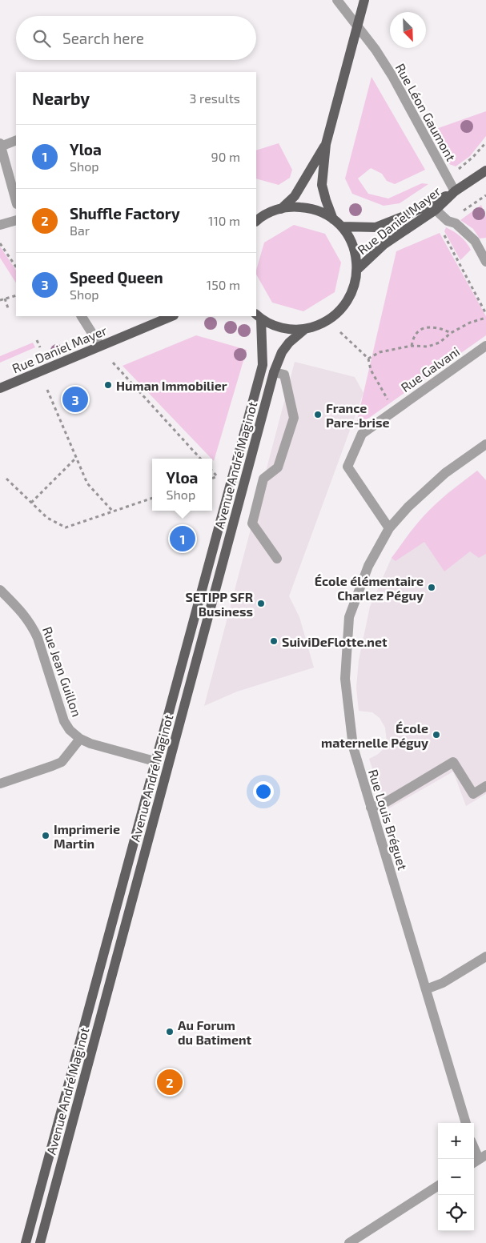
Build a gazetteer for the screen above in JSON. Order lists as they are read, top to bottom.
{
  "streets": {
    "main road": ["Rue Daniel Mayer", "Avenue André Maginot"],
    "street": [
      "Rue Léon Gaumont",
      "Rue Galvani",
      "Rue Jean Guillon",
      "Rue Louis Bréguet"
    ]
  },
  "crossings": [
    ["Rue Léon Gaumont", "Rue Daniel Mayer"],
    ["Rue Galvani", "Rue Louis Bréguet"],
    ["Avenue André Maginot", "Rue Jean Guillon"]
  ],
  "places": [
    "Human Immobilier",
    "France Pare-brise",
    "École élémentaire Charlez Péguy",
    "SETIPP SFR Business",
    "SuiviDeFlotte.net",
    "École maternelle Péguy",
    "Imprimerie Martin",
    "Au Forum du Batiment"
  ],
  "north": "bottom right",
  "page": {
    "search": "Search here",
    "heading": ["Nearby", "3 results"],
    "list": [
      {
        "mark": "1",
        "name": "Yloa",
        "note": "Shop",
        "value": "90 m"
      },
      {
        "mark": "2",
        "name": "Shuffle Factory",
        "note": "Bar",
        "value": "110 m"
      },
      {
        "mark": "3",
        "name": "Speed Queen",
        "note": "Shop",
        "value": "150 m"
      }
    ],
    "pins": ["3", "1", "2"],
    "popup": ["Yloa", "Shop"],
    "map_buttons": ["+", "−"]
  }
}
